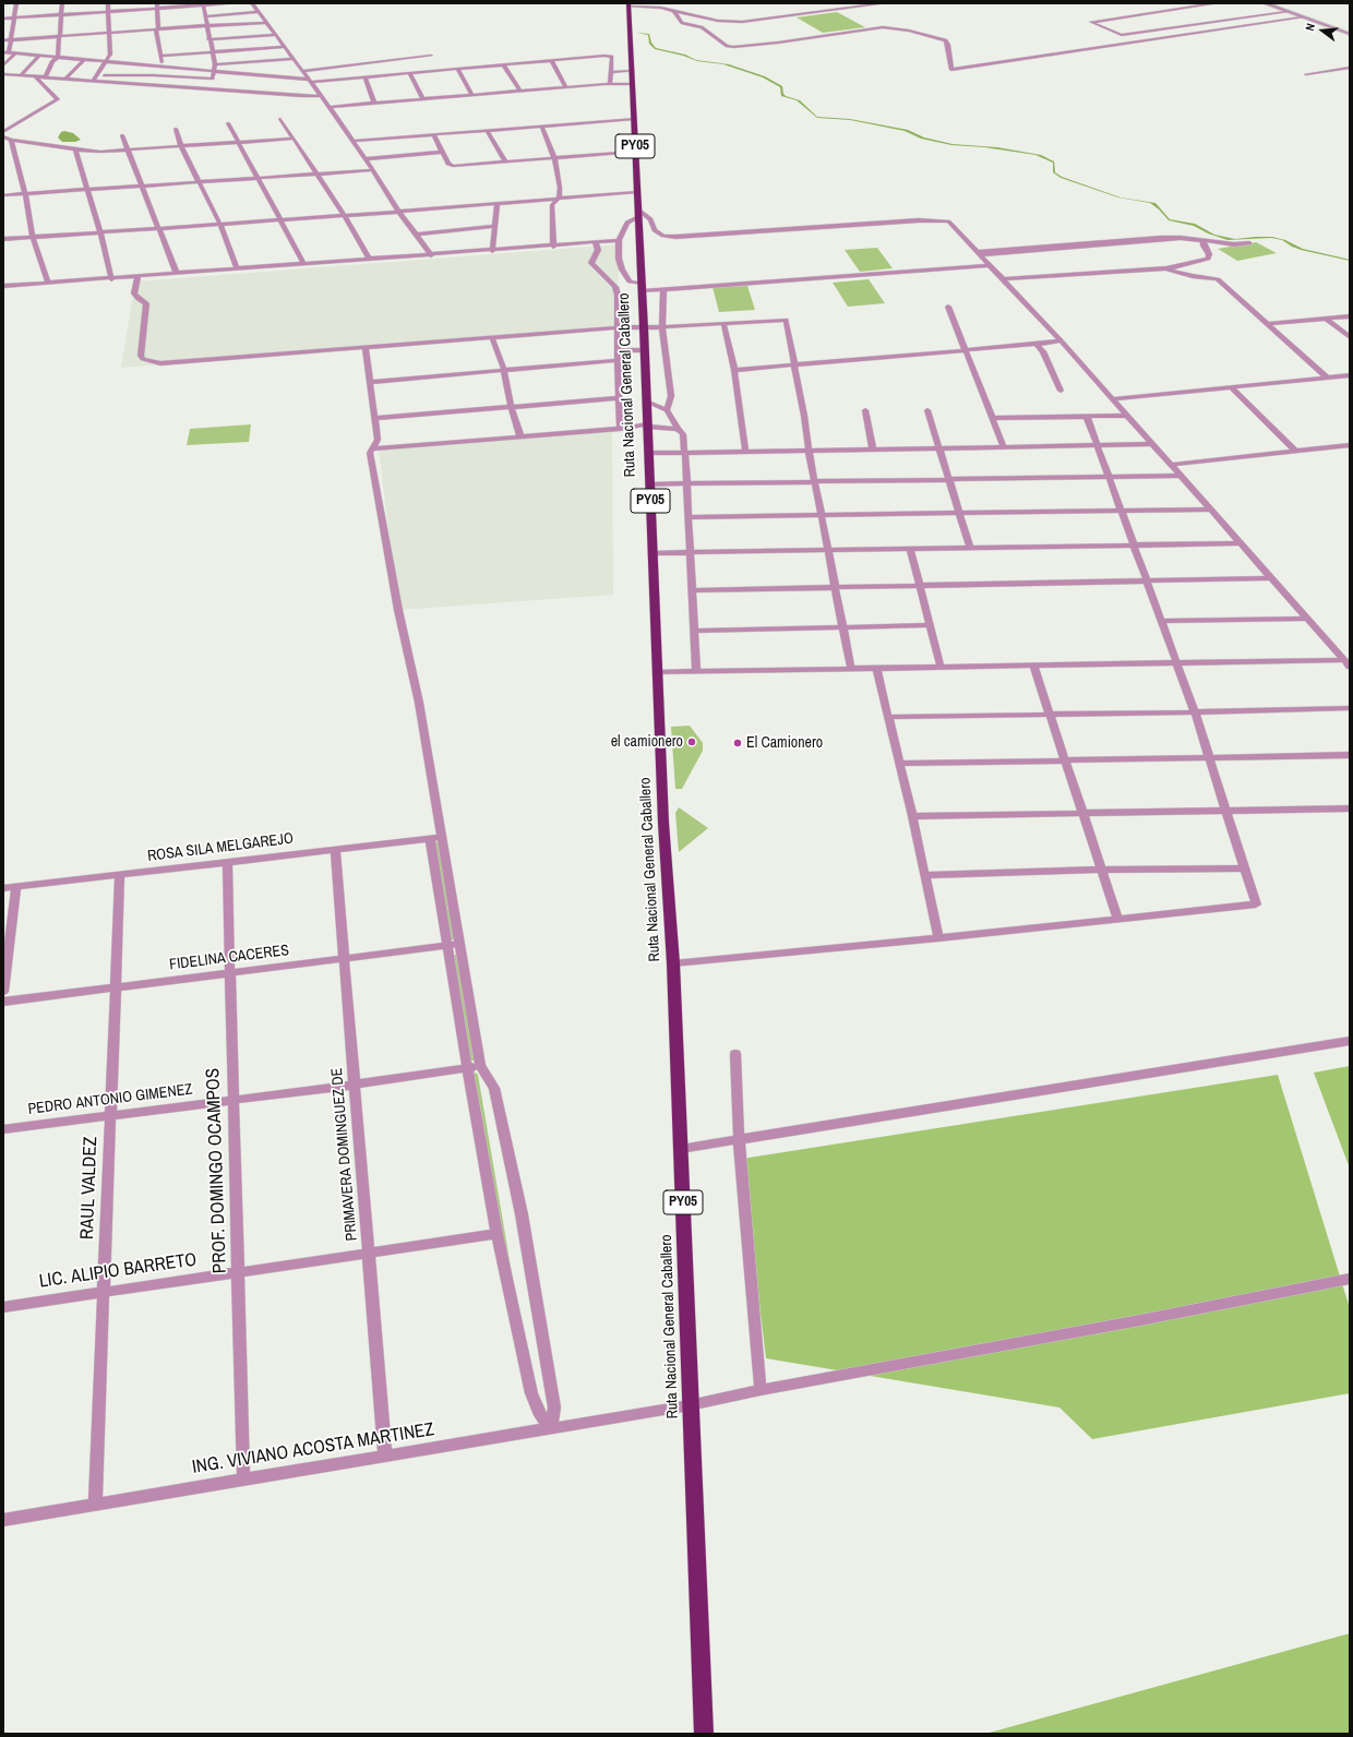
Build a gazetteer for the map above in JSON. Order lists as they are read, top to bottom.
{
  "streets": {
    "highway": ["PY05", "Ruta Nacional General Caballero"],
    "street": [
      "ROSA SILA MELGAREJO",
      "FIDELINA CACERES",
      "PEDRO ANTONIO GIMENEZ",
      "PRIMAVERA DOMINGUEZ DE",
      "PROF. DOMINGO OCAMPOS",
      "RAUL VALDEZ",
      "LIC. ALIPIO BARRETO",
      "ING. VIVIANO ACOSTA MARTINEZ"
    ]
  },
  "crossings": [
    ["Ruta Nacional General Caballero", "ING. VIVIANO ACOSTA MARTINEZ"],
    ["ROSA SILA MELGAREJO", "PRIMAVERA DOMINGUEZ DE"],
    ["ROSA SILA MELGAREJO", "PROF. DOMINGO OCAMPOS"],
    ["ROSA SILA MELGAREJO", "RAUL VALDEZ"],
    ["FIDELINA CACERES", "PRIMAVERA DOMINGUEZ DE"],
    ["FIDELINA CACERES", "PROF. DOMINGO OCAMPOS"],
    ["FIDELINA CACERES", "RAUL VALDEZ"],
    ["PEDRO ANTONIO GIMENEZ", "PRIMAVERA DOMINGUEZ DE"],
    ["PEDRO ANTONIO GIMENEZ", "PROF. DOMINGO OCAMPOS"],
    ["PEDRO ANTONIO GIMENEZ", "RAUL VALDEZ"],
    ["PRIMAVERA DOMINGUEZ DE", "LIC. ALIPIO BARRETO"],
    ["PRIMAVERA DOMINGUEZ DE", "ING. VIVIANO ACOSTA MARTINEZ"],
    ["PROF. DOMINGO OCAMPOS", "LIC. ALIPIO BARRETO"],
    ["PROF. DOMINGO OCAMPOS", "ING. VIVIANO ACOSTA MARTINEZ"],
    ["RAUL VALDEZ", "LIC. ALIPIO BARRETO"],
    ["RAUL VALDEZ", "ING. VIVIANO ACOSTA MARTINEZ"]
  ],
  "places": ["el camionero", "El Camionero"],
  "north": "left"
}
